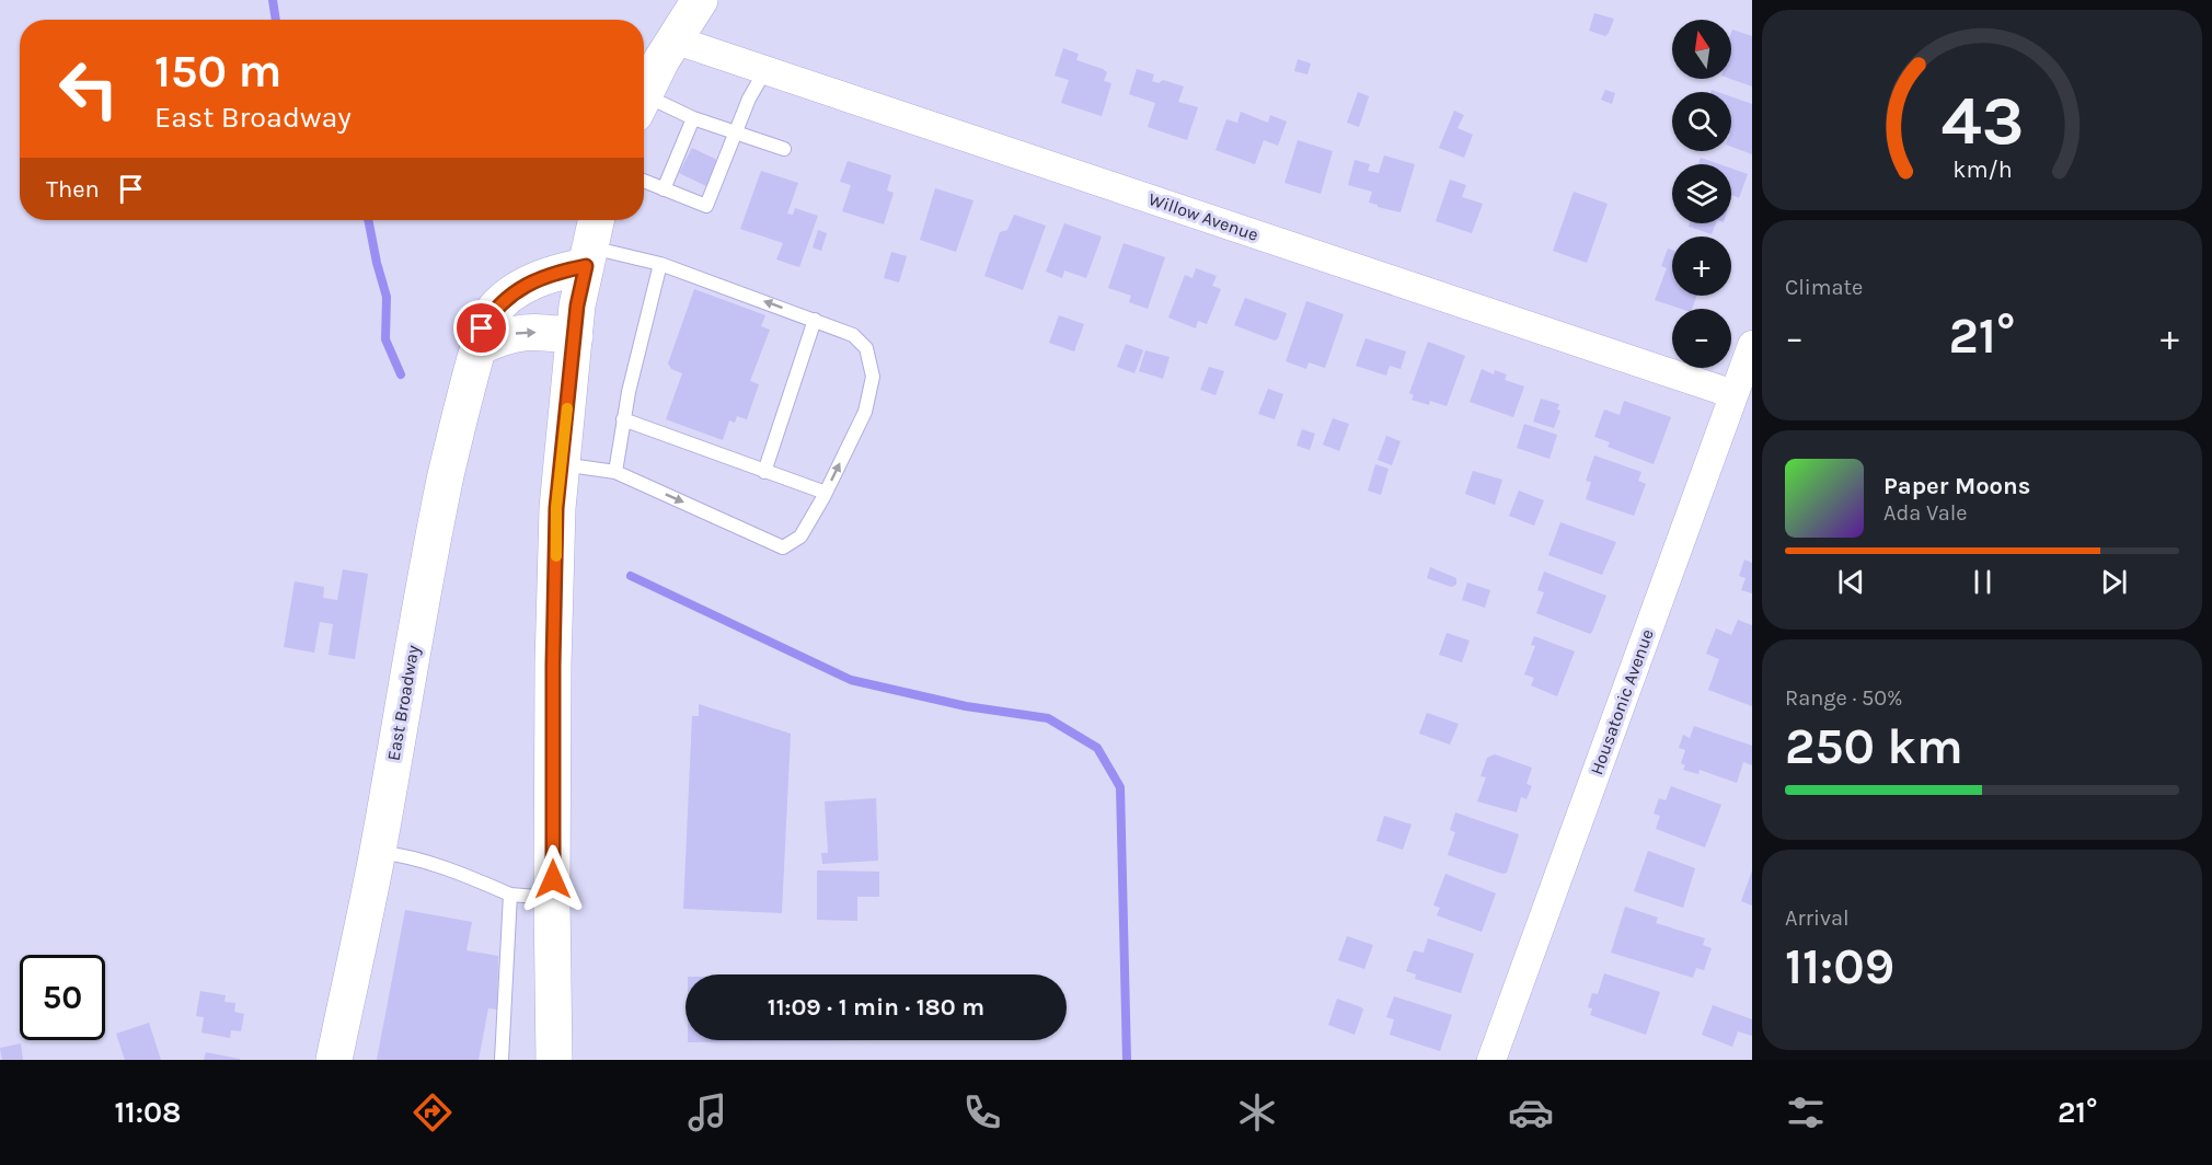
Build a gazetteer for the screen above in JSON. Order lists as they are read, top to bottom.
{
  "streets": {
    "street": ["Willow Avenue", "Housatonic Avenue", "East Broadway"]
  },
  "crossings": [
    ["Willow Avenue", "Housatonic Avenue"]
  ],
  "north": "top",
  "page": {
    "map_buttons": ["+", "−"],
    "turn": ["150 m", "East Broadway"],
    "then": "Then",
    "tile": [
      "Climate",
      ["Range · 50%", "250 km"],
      ["Arrival", "11:09"]
    ],
    "heat": ["−", "21°", "+"],
    "song": ["Paper Moons", "Ada Vale"],
    "limit": "50",
    "trip": "11:09 · 1 min · 180 m",
    "tabs": ["11:08", "21°"],
    "gauge": ["43", "km/h"]
  }
}
